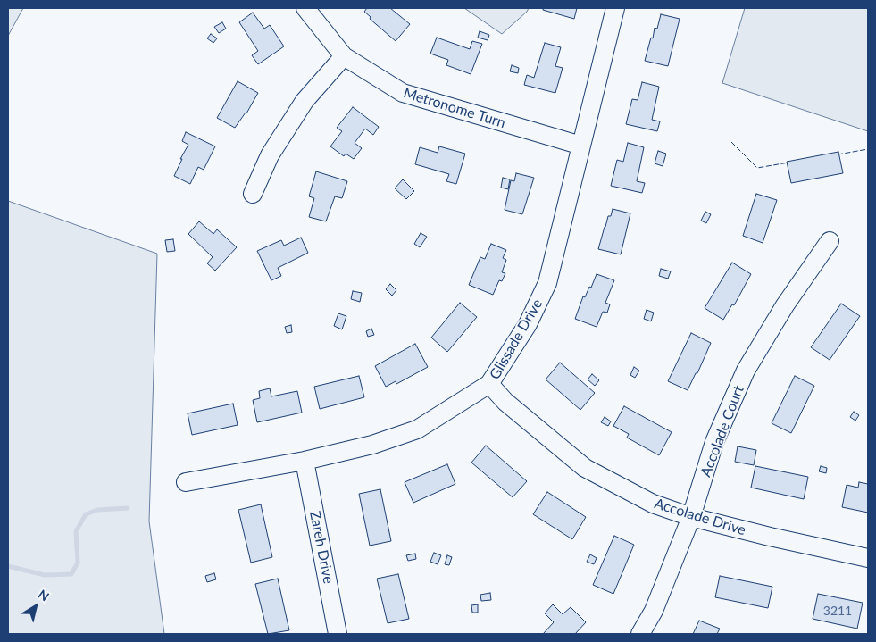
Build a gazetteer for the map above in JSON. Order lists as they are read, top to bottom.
{
  "streets": {
    "street": [
      "Metronome Turn",
      "Glissade Drive",
      "Accolade Court",
      "Accolade Drive",
      "Zareh Drive"
    ]
  },
  "crossings": [
    ["Metronome Turn", "Glissade Drive"],
    ["Glissade Drive", "Accolade Drive"],
    ["Glissade Drive", "Zareh Drive"],
    ["Accolade Court", "Accolade Drive"]
  ],
  "house_numbers": ["3211"],
  "north": "top right"
}
